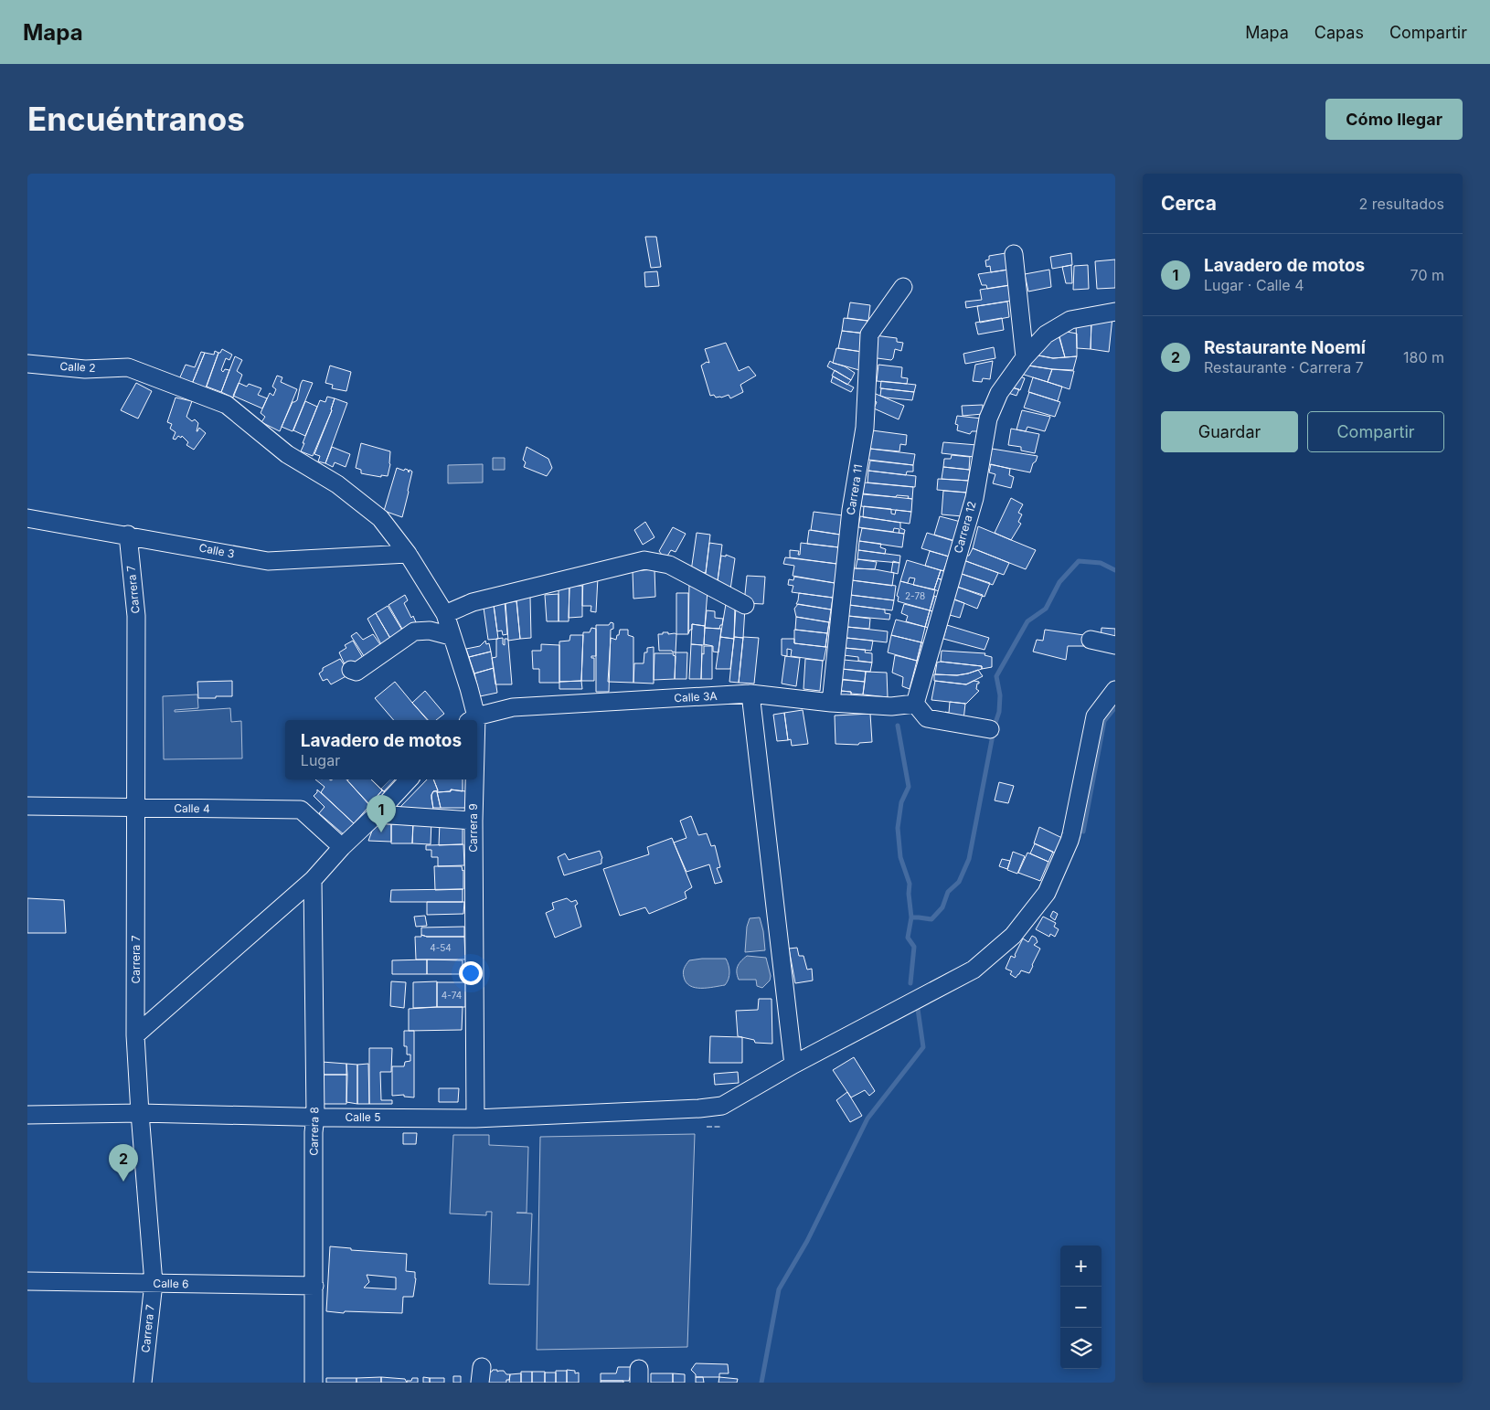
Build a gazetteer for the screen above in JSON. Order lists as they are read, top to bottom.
{
  "streets": {
    "street": [
      "Calle 2",
      "Carrera 11",
      "Carrera 12",
      "Calle 3",
      "Carrera 7",
      "Calle 3A",
      "Calle 4",
      "Carrera 9",
      "Calle 5",
      "Carrera 8",
      "Calle 6"
    ]
  },
  "crossings": [
    ["Calle 2", "Carrera 9"],
    ["Carrera 11", "Calle 3A"],
    ["Carrera 12", "Calle 3A"],
    ["Calle 3", "Carrera 7"],
    ["Calle 3", "Carrera 9"],
    ["Carrera 7", "Calle 4"],
    ["Carrera 7", "Calle 5"],
    ["Carrera 7", "Calle 6"],
    ["Calle 3A", "Carrera 9"],
    ["Carrera 9", "Calle 5"],
    ["Calle 5", "Carrera 8"],
    ["Carrera 8", "Calle 6"]
  ],
  "house_numbers": ["2-78", "4-54", "4-74"],
  "page": {
    "header": "Mapa",
    "nav": ["Mapa", "Capas", "Compartir"],
    "buttons": [
      "Cómo llegar",
      ["Guardar", "Compartir"]
    ],
    "title": "Encuéntranos",
    "heading": ["Cerca", "2 resultados"],
    "list": [
      {
        "mark": "1",
        "name": "Lavadero de motos",
        "note": "Lugar · Calle 4",
        "value": "70 m"
      },
      {
        "mark": "2",
        "name": "Restaurante Noemí",
        "note": "Restaurante · Carrera 7",
        "value": "180 m"
      }
    ],
    "popup": ["Lavadero de motos", "Lugar"],
    "pins": ["1", "2"],
    "map_buttons": ["+", "−"]
  }
}
